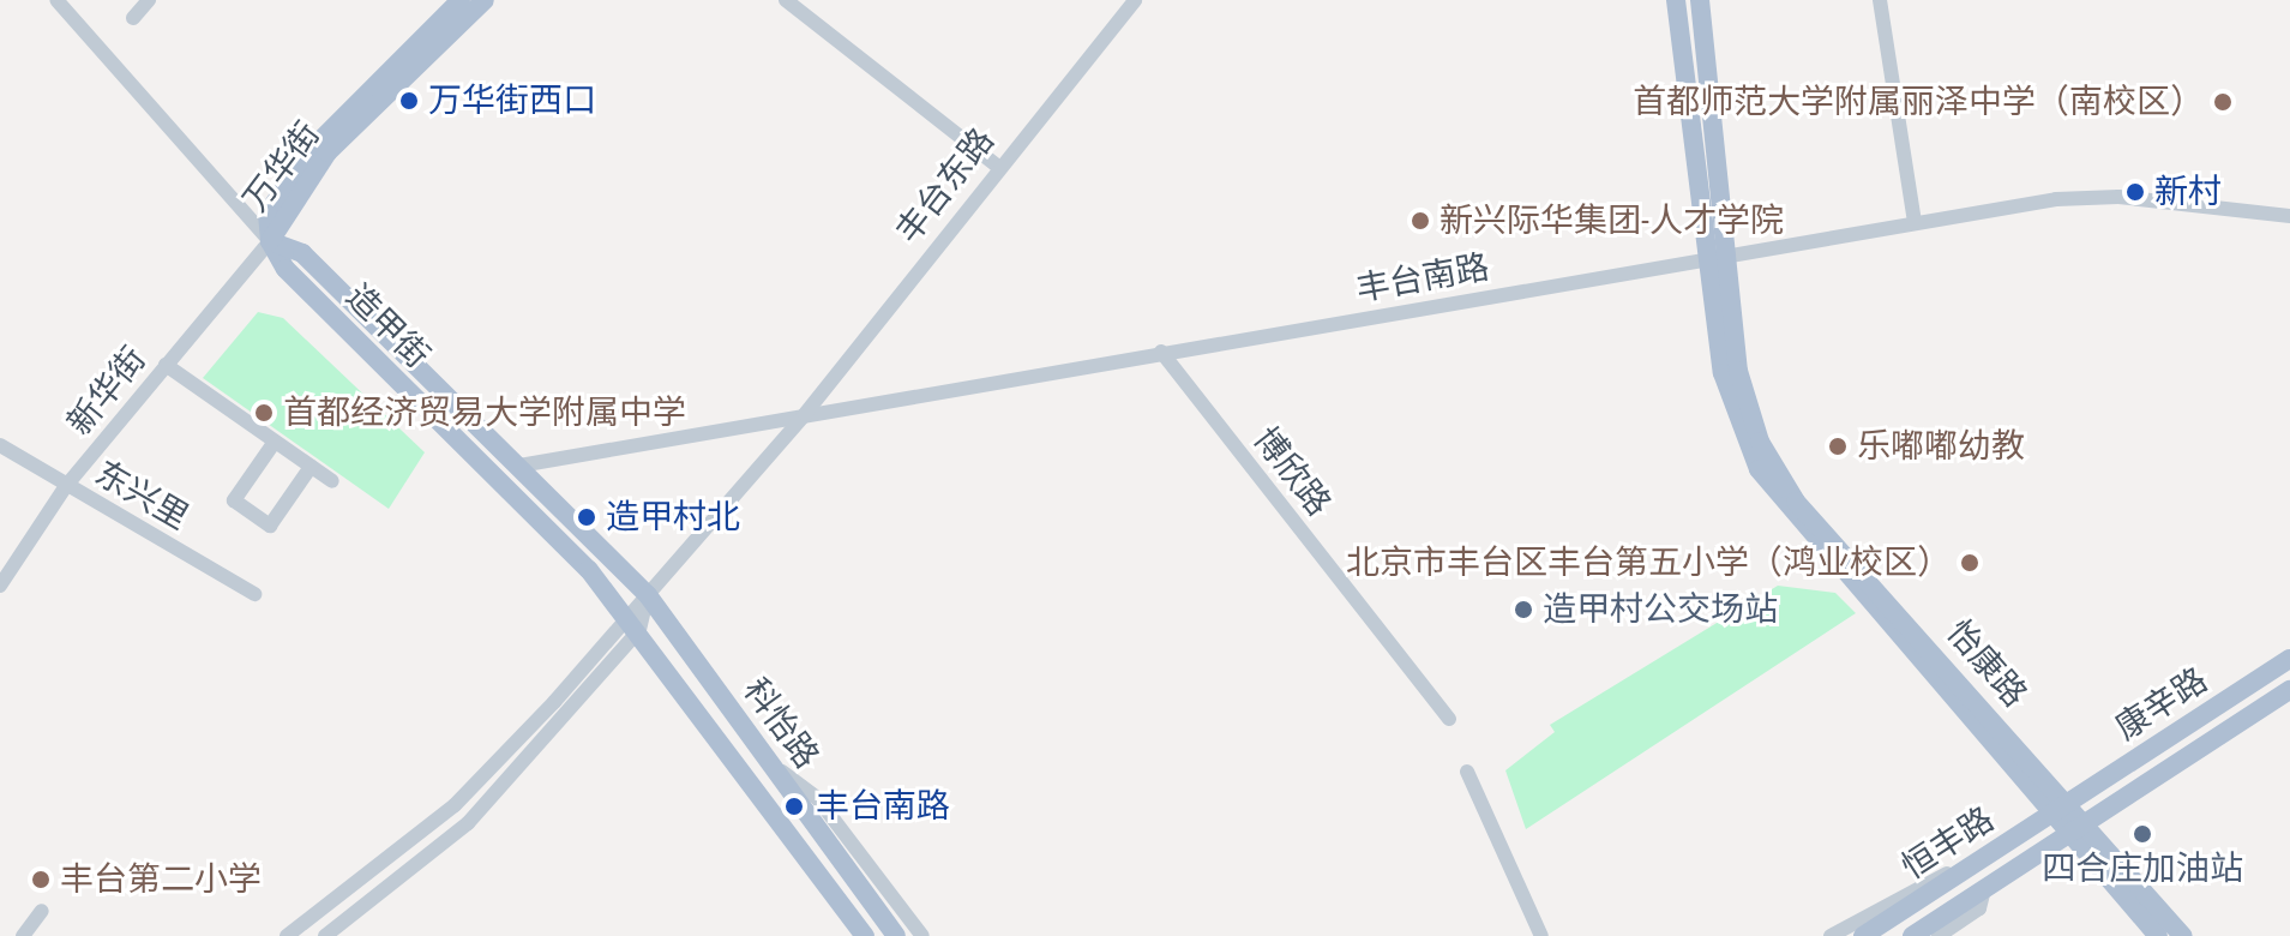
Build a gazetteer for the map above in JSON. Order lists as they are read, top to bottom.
{
  "streets": {
    "main road": [
      "万华街",
      "造甲街",
      "怡康路",
      "康辛路",
      "科怡路",
      "恒丰路"
    ],
    "street": [
      "丰台东路",
      "丰台南路",
      "新华街",
      "博欣路",
      "东兴里"
    ]
  },
  "crossings": [
    ["万华街", "造甲街"],
    ["万华街", "新华街"],
    ["丰台东路", "丰台南路"],
    ["丰台南路", "博欣路"],
    ["丰台南路", "怡康路"],
    ["造甲街", "新华街"],
    ["造甲街", "科怡路"],
    ["新华街", "东兴里"],
    ["怡康路", "康辛路"],
    ["怡康路", "恒丰路"],
    ["康辛路", "恒丰路"]
  ],
  "places": [
    "万华街西口",
    "首都师范大学附属丽泽中学（南校区）",
    "新村",
    "新兴际华集团-人才学院",
    "首都经济贸易大学附属中学",
    "乐嘟嘟幼教",
    "造甲村北",
    "北京市丰台区丰台第五小学（鸿业校区）",
    "造甲村公交场站",
    "丰台南路",
    "四合庄加油站",
    "丰台第二小学"
  ]
}
